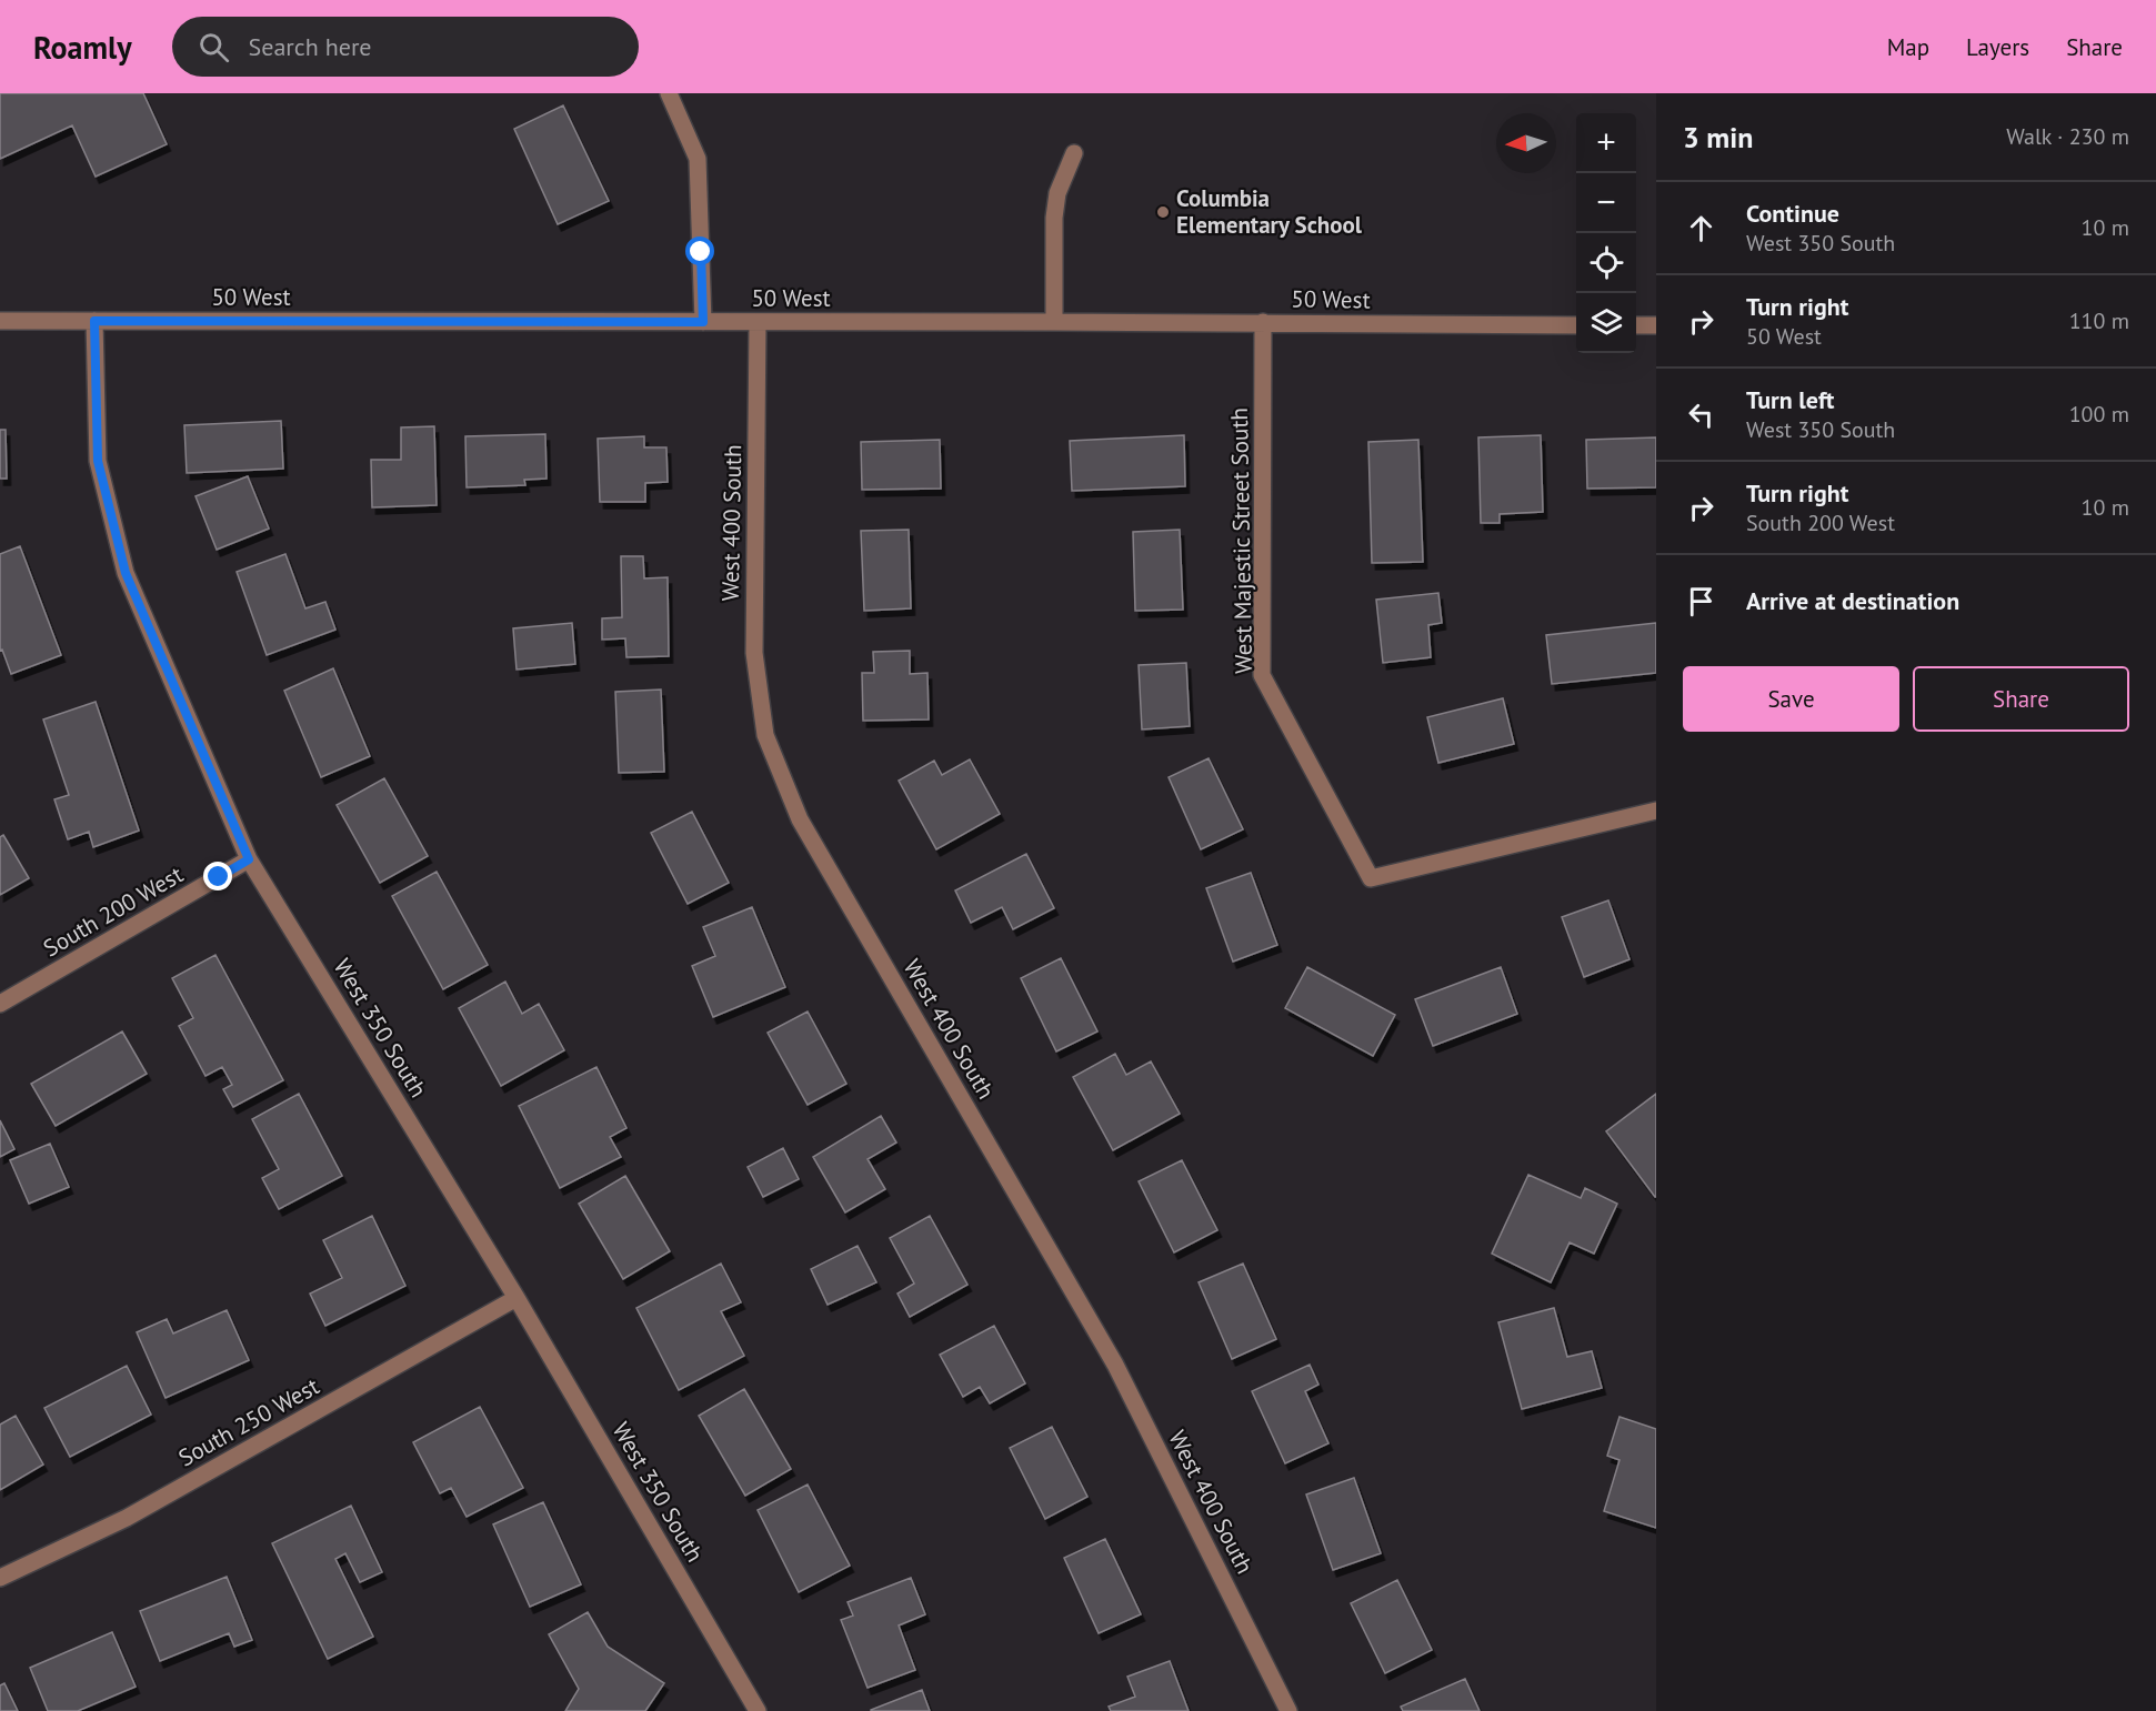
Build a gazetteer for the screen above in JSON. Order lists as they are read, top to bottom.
{
  "streets": {
    "street": [
      "50 West",
      "West 400 South",
      "West Majestic Street South",
      "South 200 West",
      "West 350 South",
      "South 250 West"
    ]
  },
  "crossings": [
    ["50 West", "West 400 South"],
    ["50 West", "West Majestic Street South"],
    ["50 West", "West 350 South"],
    ["South 200 West", "West 350 South"],
    ["West 350 South", "South 250 West"]
  ],
  "places": ["Columbia Elementary School"],
  "north": "left",
  "page": {
    "header": "Roamly",
    "search": "Search here",
    "nav": ["Map", "Layers", "Share"],
    "heading": ["3 min", "Walk · 230 m"],
    "map_buttons": ["+", "−"],
    "list": [
      ["Continue", "West 350 South", "10 m"],
      ["Turn right", "50 West", "110 m"],
      ["Turn left", "West 350 South", "100 m"],
      ["Turn right", "South 200 West", "10 m"],
      "Arrive at destination"
    ],
    "buttons": ["Save", "Share"]
  }
}
